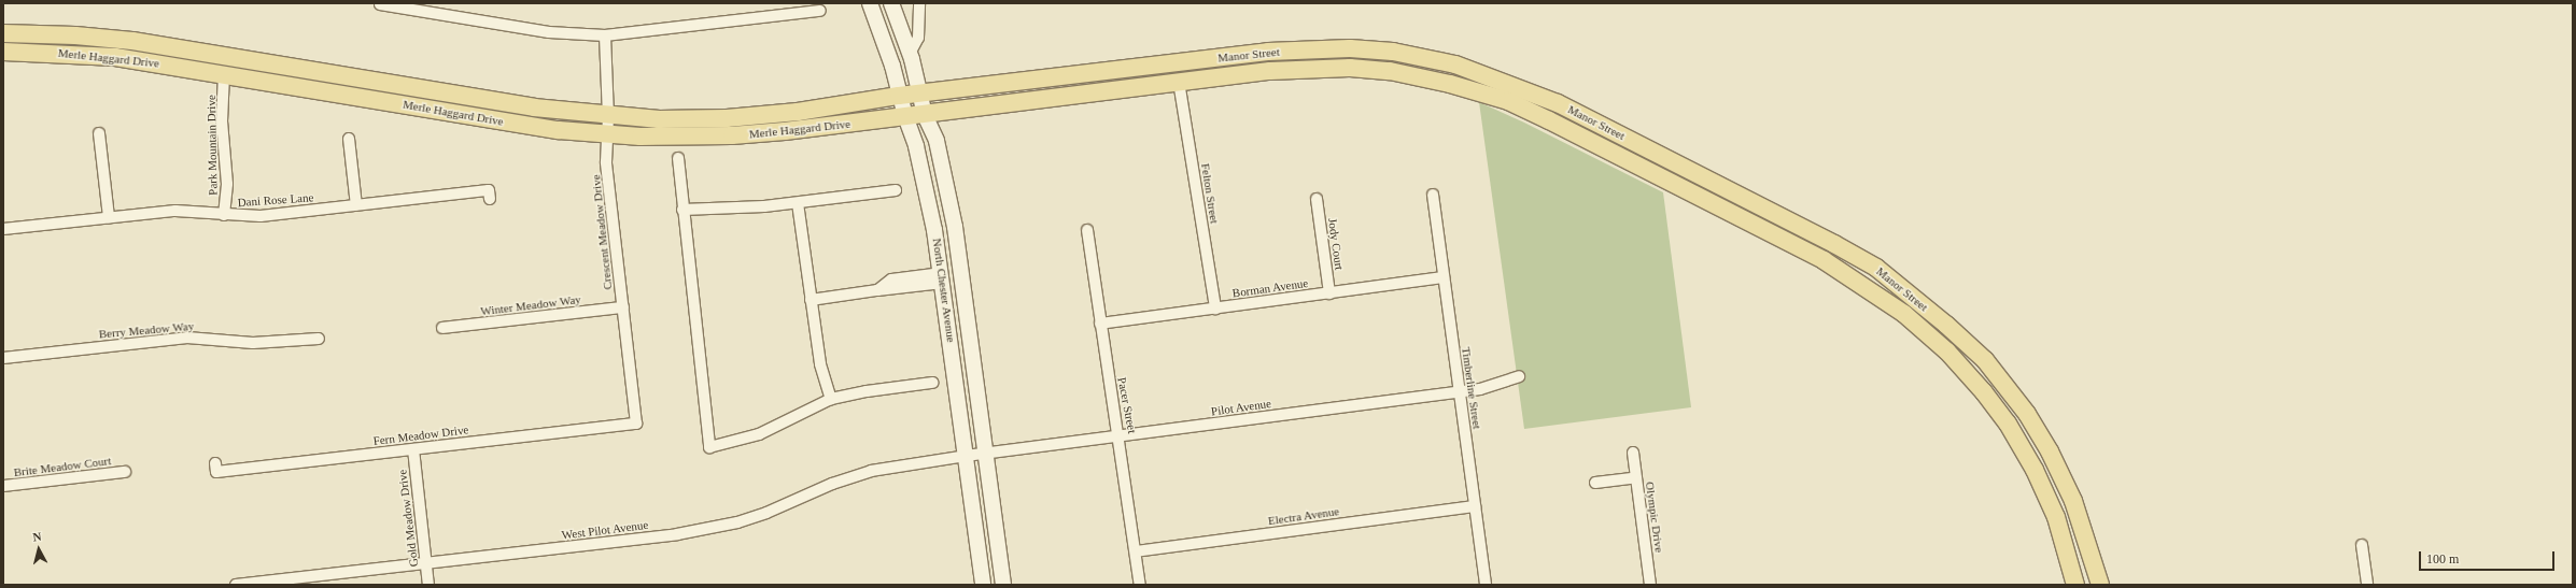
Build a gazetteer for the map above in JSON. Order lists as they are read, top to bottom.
{
  "streets": {
    "main road": ["Manor Street", "Merle Haggard Drive", "North Chester Avenue"],
    "street": [
      "Park Mountain Drive",
      "Felton Street",
      "Dani Rose Lane",
      "Crescent Meadow Drive",
      "Jody Court",
      "Borman Avenue",
      "Winter Meadow Way",
      "Berry Meadow Way",
      "Timberline Street",
      "Pacer Street",
      "Pilot Avenue",
      "Fern Meadow Drive",
      "Brite Meadow Court",
      "Electra Avenue",
      "Olympic Drive",
      "Gold Meadow Drive",
      "West Pilot Avenue"
    ]
  },
  "crossings": [
    ["Manor Street", "Merle Haggard Drive"],
    ["Manor Street", "Felton Street"],
    ["Manor Street", "North Chester Avenue"],
    ["Merle Haggard Drive", "Park Mountain Drive"],
    ["Merle Haggard Drive", "Crescent Meadow Drive"],
    ["Merle Haggard Drive", "North Chester Avenue"],
    ["Park Mountain Drive", "Dani Rose Lane"],
    ["Felton Street", "Borman Avenue"],
    ["Crescent Meadow Drive", "Winter Meadow Way"],
    ["Crescent Meadow Drive", "Fern Meadow Drive"],
    ["Jody Court", "Borman Avenue"],
    ["Borman Avenue", "Timberline Street"],
    ["Borman Avenue", "Pacer Street"],
    ["North Chester Avenue", "Pilot Avenue"],
    ["North Chester Avenue", "West Pilot Avenue"],
    ["Timberline Street", "Pilot Avenue"],
    ["Timberline Street", "Electra Avenue"],
    ["Pacer Street", "Pilot Avenue"],
    ["Pacer Street", "Electra Avenue"],
    ["Pilot Avenue", "West Pilot Avenue"],
    ["Fern Meadow Drive", "Gold Meadow Drive"],
    ["Gold Meadow Drive", "West Pilot Avenue"]
  ],
  "scale_bar": "100 m",
  "north": "top"
}
